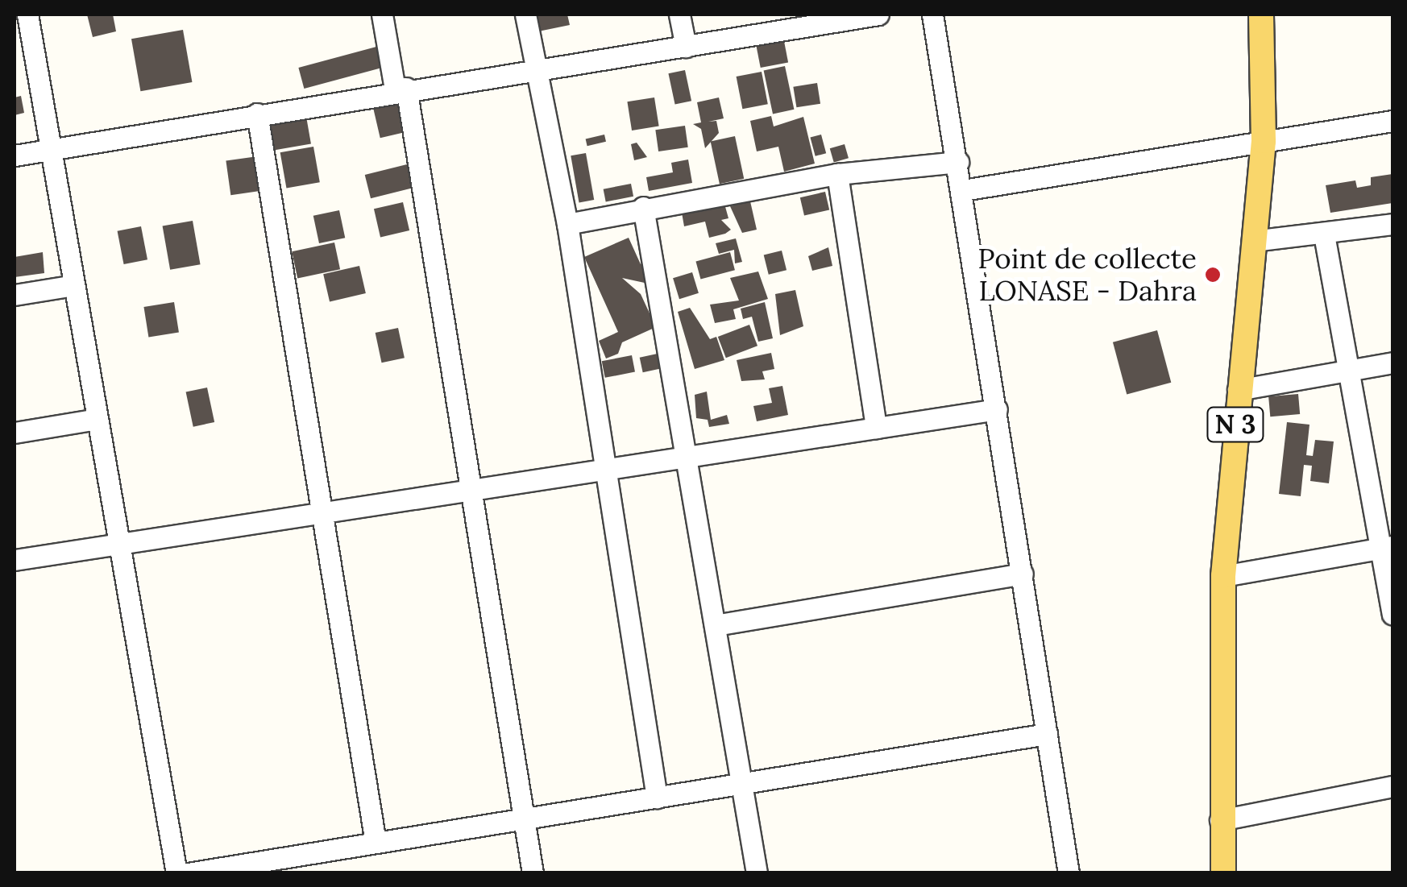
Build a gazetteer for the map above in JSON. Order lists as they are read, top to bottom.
{
  "streets": {
    "main road": ["N 3"]
  },
  "places": ["Point de collecte LONASE - Dahra"]
}
